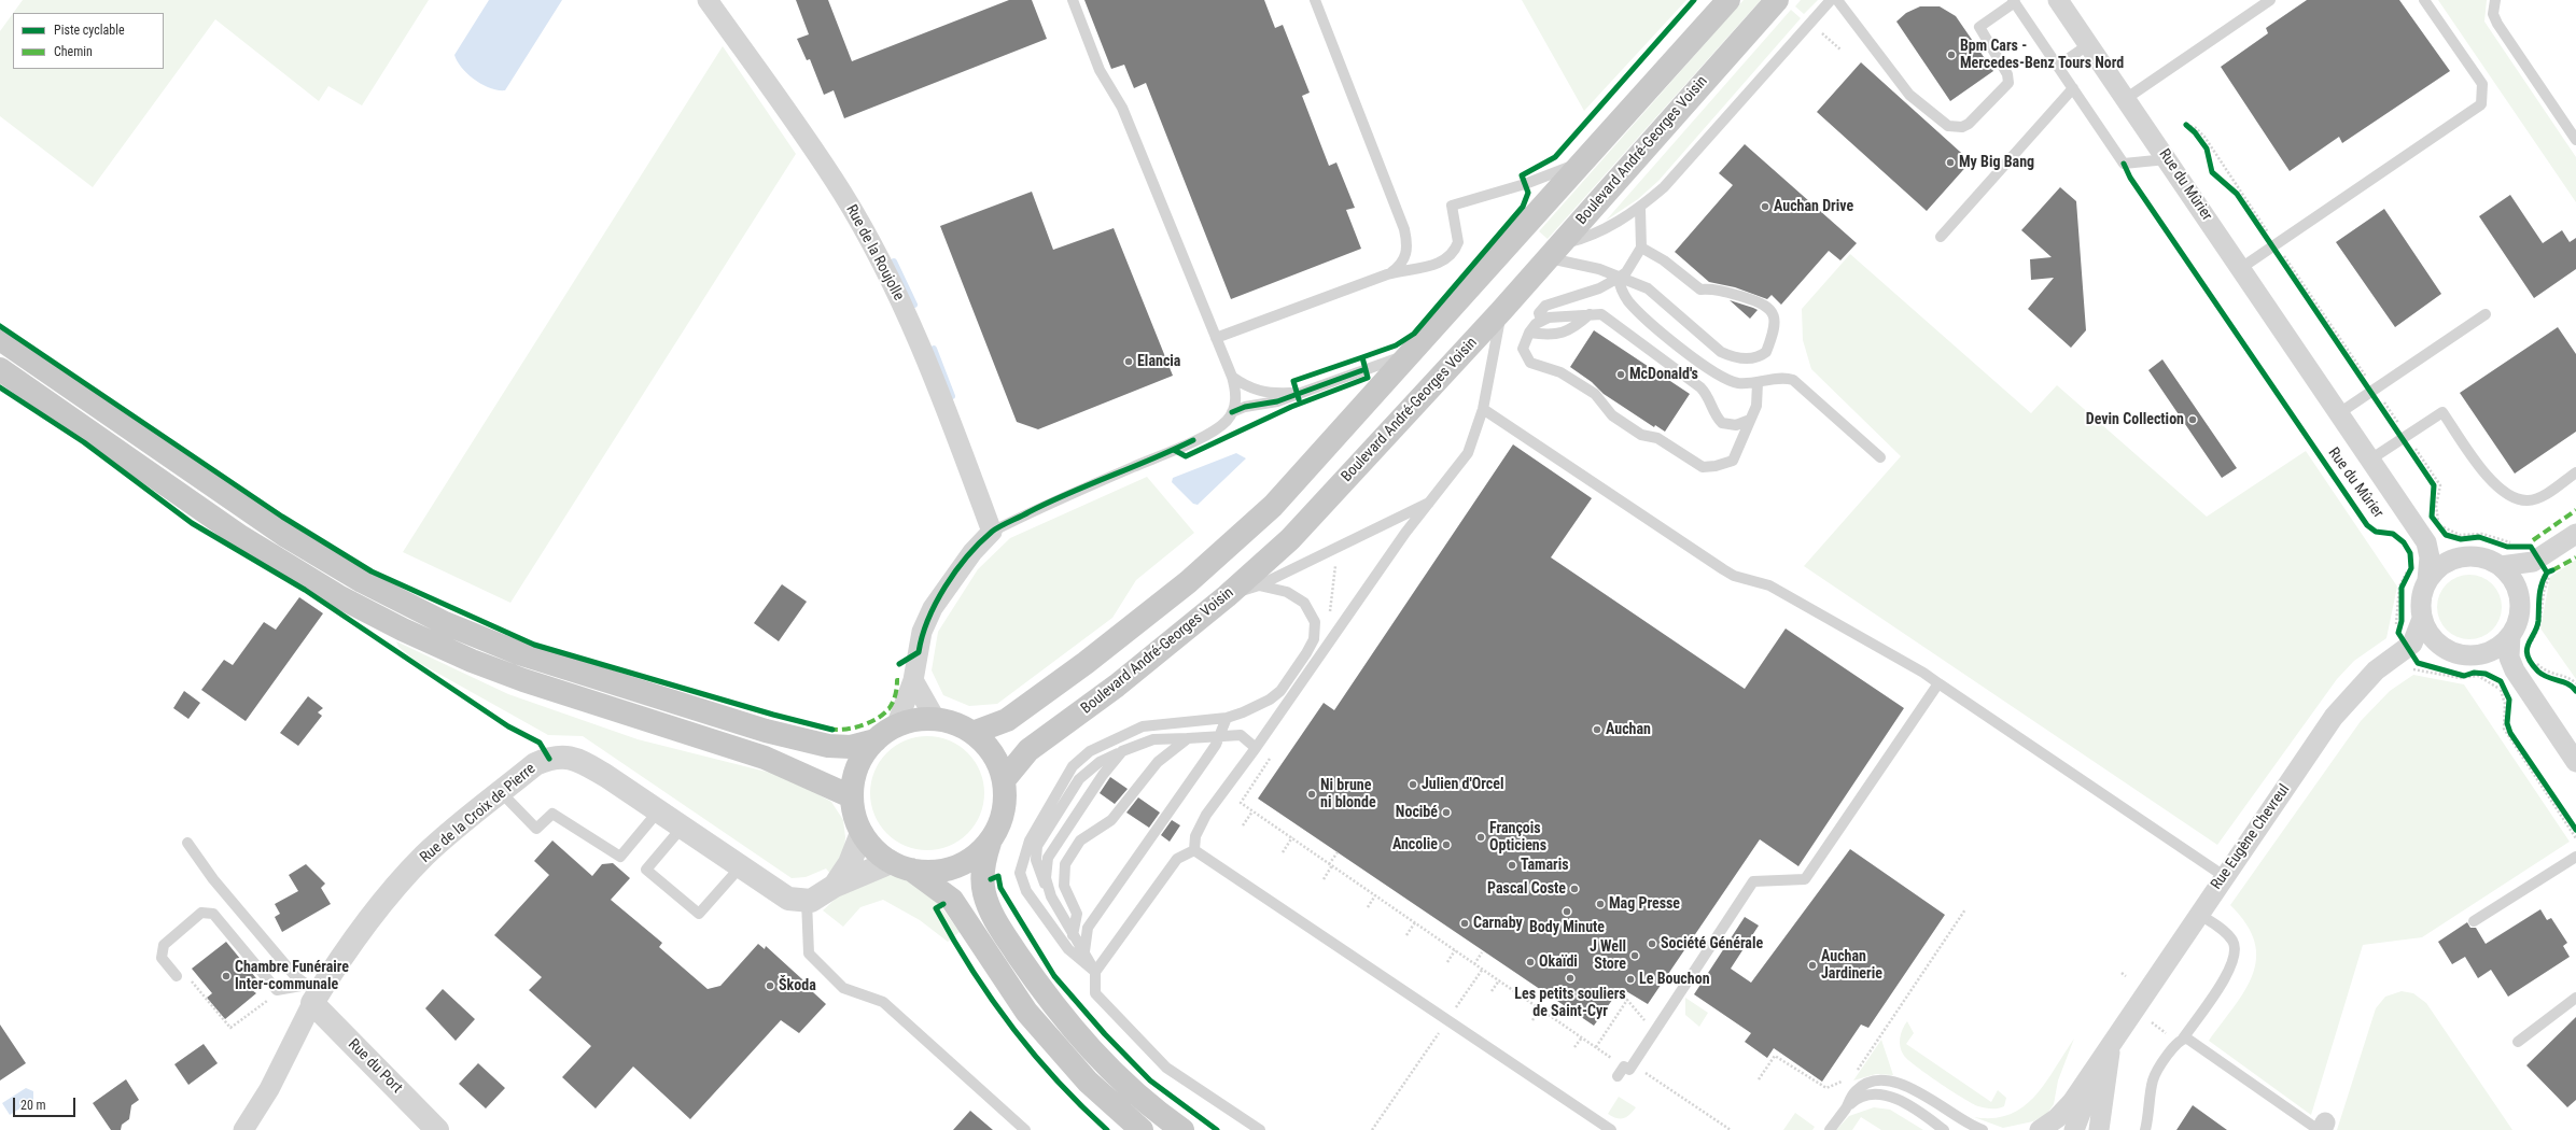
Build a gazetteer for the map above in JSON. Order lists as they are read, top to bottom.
{
  "streets": {
    "main road": ["Boulevard André-Georges Voisin"],
    "street": [
      "Rue du Mûrier",
      "Rue de la Roujolle",
      "Rue de la Croix de Pierre",
      "Rue Eugène Chevreul",
      "Rue du Port"
    ]
  },
  "crossings": [
    ["Rue du Mûrier", "Rue Eugène Chevreul"],
    ["Rue de la Croix de Pierre", "Rue du Port"]
  ],
  "places": [
    "Bpm Cars - Mercedes-Benz Tours Nord",
    "My Big Bang",
    "Auchan Drive",
    "Elancia",
    "McDonald's",
    "Devin Collection",
    "Auchan",
    "Julien d'Orcel",
    "Ni brune ni blonde",
    "Nocibé",
    "François Opticiens",
    "Ancolie",
    "Tamaris",
    "Pascal Coste",
    "Mag Presse",
    "Body Minute",
    "Carnaby",
    "Société Générale",
    "J Well Store",
    "Okaïdi",
    "Auchan Jardinerie",
    "Chambre Funéraire Inter-communale",
    "Les petits souliers de Saint-Cyr",
    "Le Bouchon",
    "Škoda"
  ],
  "legend": ["Piste cyclable", "Chemin"],
  "scale_bar": "20 m"
}
